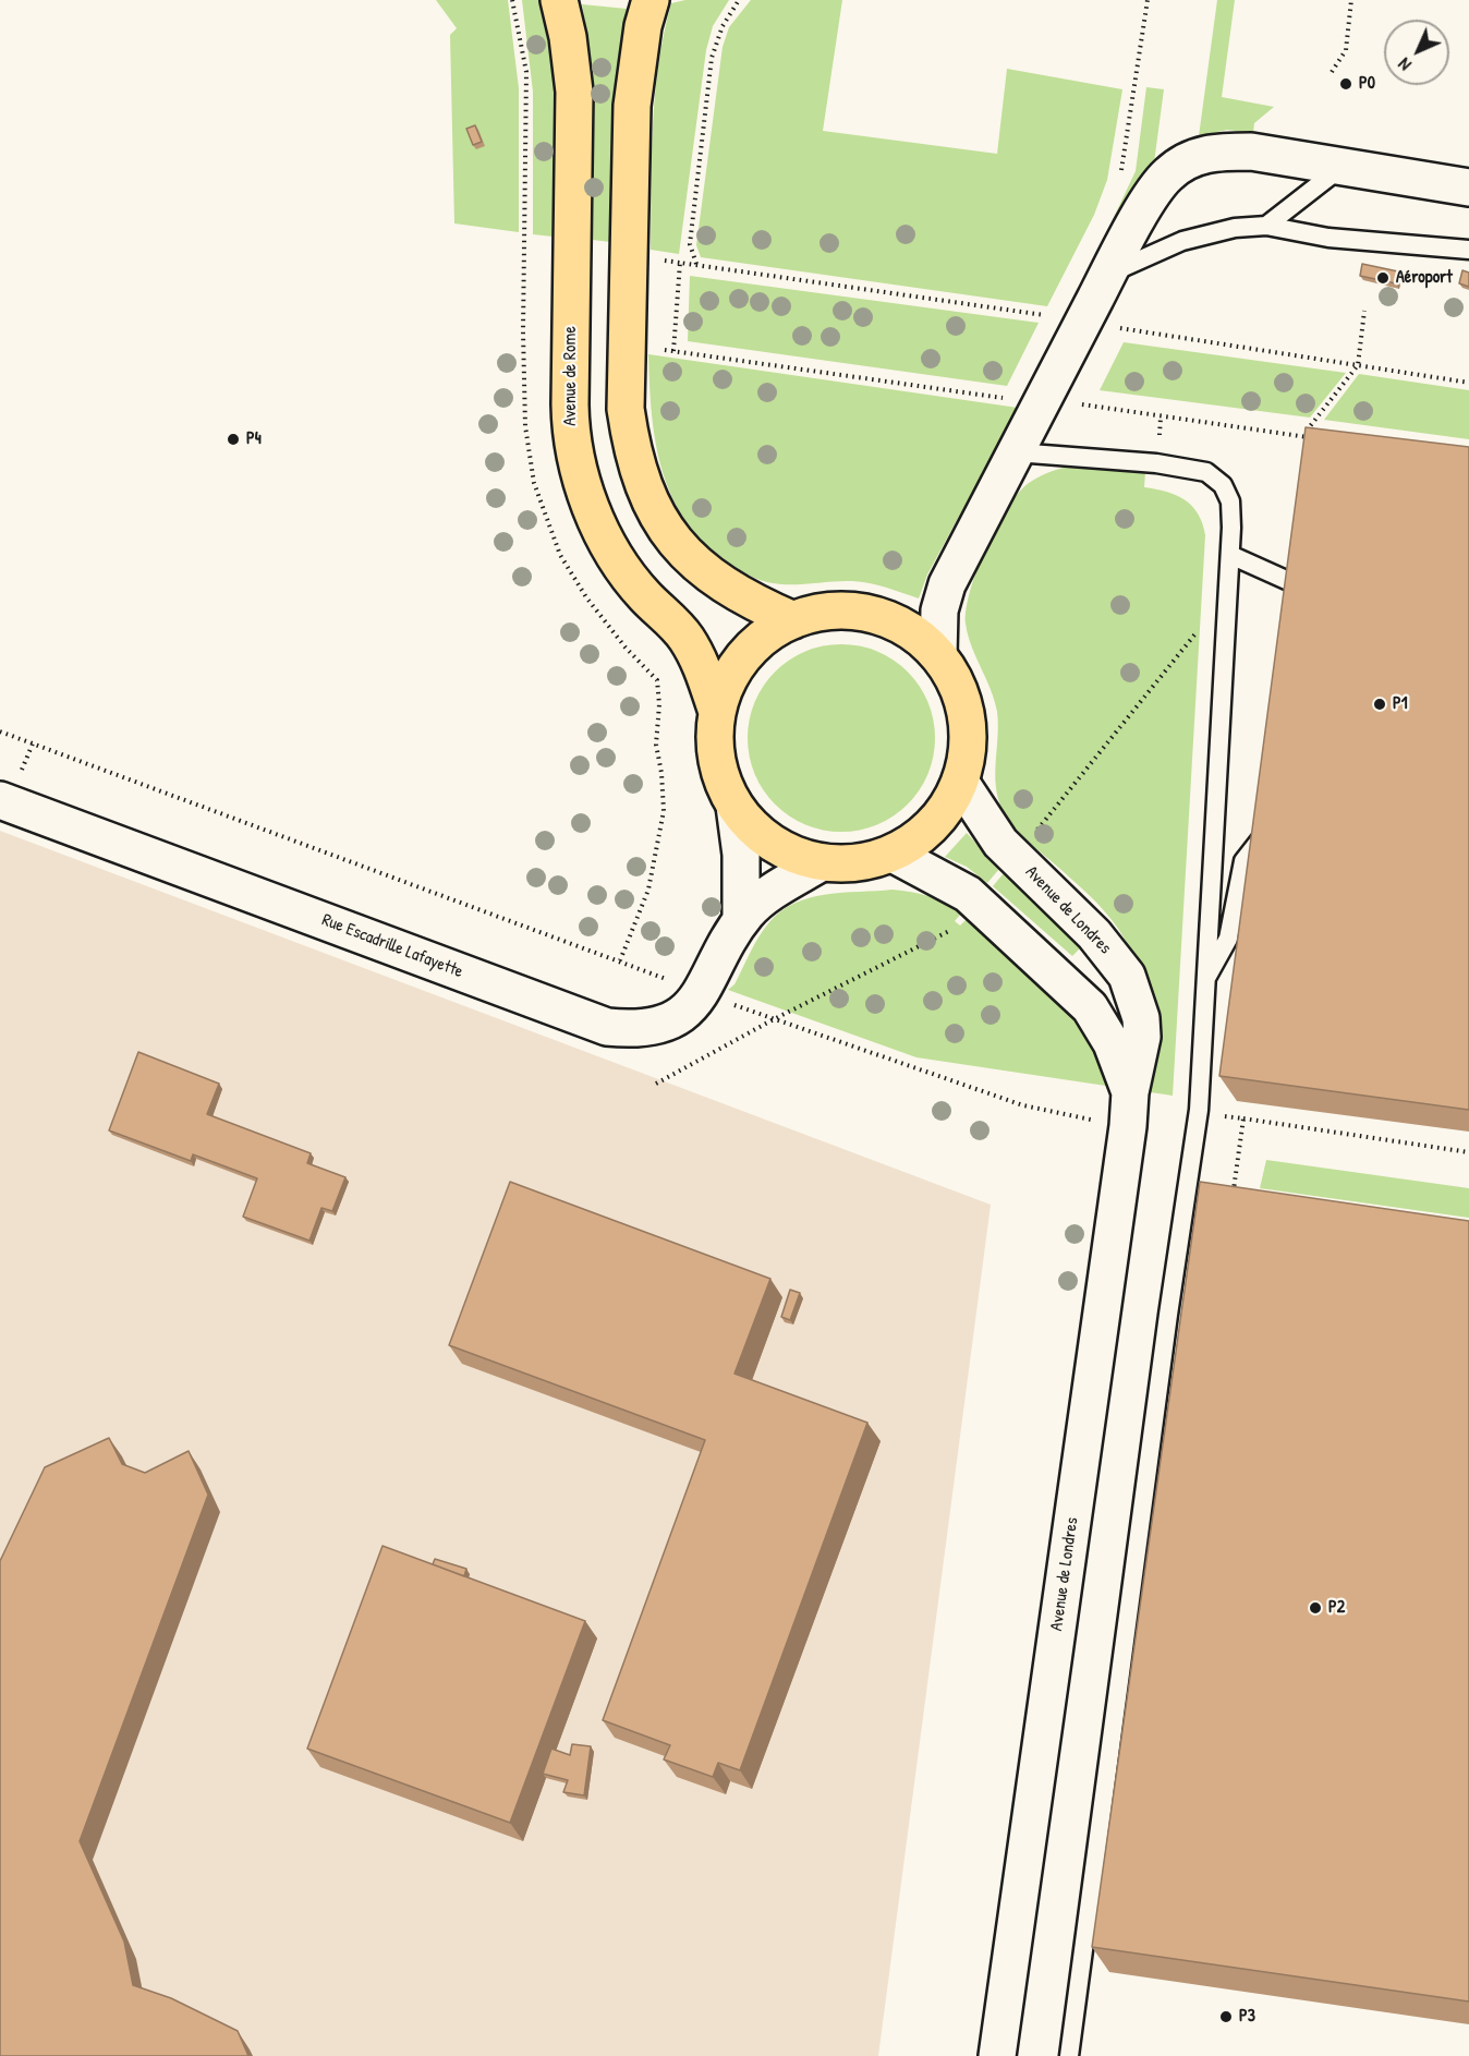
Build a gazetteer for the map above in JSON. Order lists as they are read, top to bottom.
{
  "streets": {
    "main road": ["Avenue de Rome"],
    "street": ["Avenue de Londres", "Rue Escadrille Lafayette"]
  },
  "places": [
    "P0",
    "Aéroport",
    "P4",
    "P1",
    "P2",
    "P3"
  ],
  "north": "bottom left"
}
